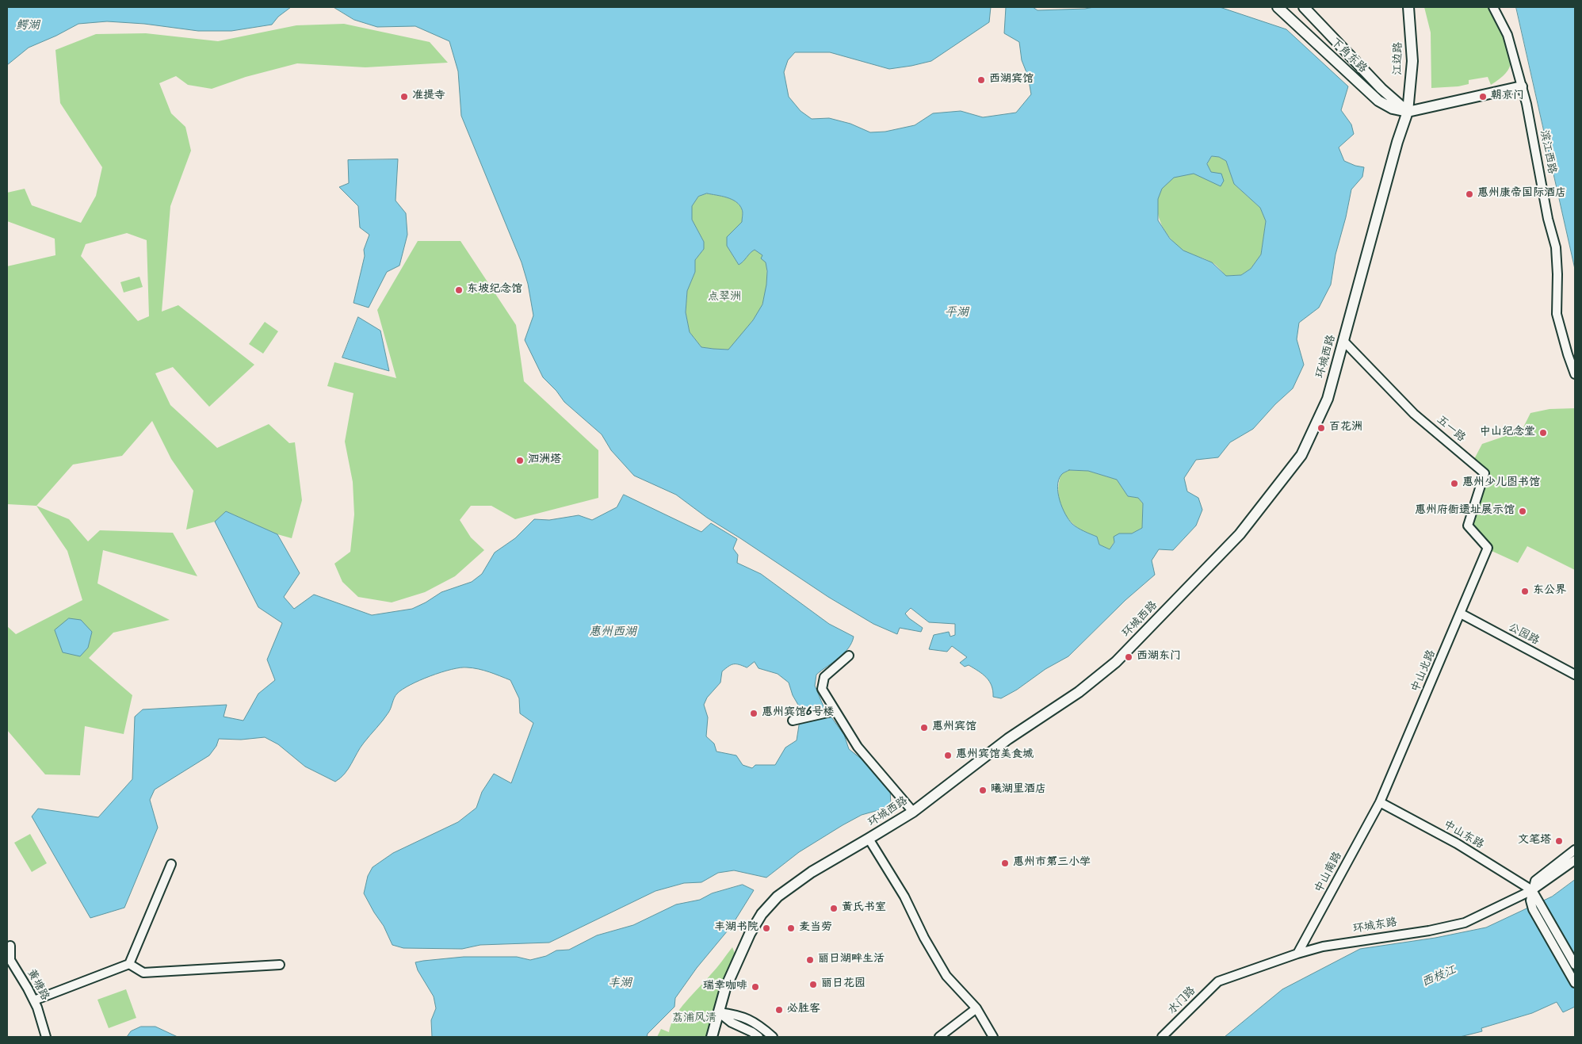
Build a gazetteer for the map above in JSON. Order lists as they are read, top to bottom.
{
  "streets": {
    "main road": ["下角东路", "江边路", "环城西路"],
    "street": [
      "滨江西路",
      "五一路",
      "公园路",
      "中山北路",
      "中山东路",
      "中山南路",
      "环城东路",
      "黄塘路",
      "水门路"
    ]
  },
  "crossings": [
    ["下角东路", "江边路"],
    ["下角东路", "滨江西路"],
    ["下角东路", "环城西路"],
    ["江边路", "环城西路"],
    ["环城西路", "五一路"],
    ["五一路", "中山北路"],
    ["公园路", "中山北路"],
    ["中山北路", "中山东路"],
    ["中山北路", "中山南路"],
    ["中山东路", "中山南路"],
    ["中山东路", "环城东路"],
    ["中山南路", "环城东路"],
    ["环城东路", "水门路"]
  ],
  "water": [
    "鳄湖",
    "平湖",
    "惠州西湖",
    "西枝江",
    "丰湖"
  ],
  "parks": ["点翠洲", "荔浦风清"],
  "places": [
    "西湖宾馆",
    "准提寺",
    "朝京门",
    "惠州康帝国际酒店",
    "东坡纪念馆",
    "百花洲",
    "中山纪念堂",
    "泗洲塔",
    "惠州少儿图书馆",
    "惠州府衙遗址展示馆",
    "东公界",
    "西湖东门",
    "惠州宾馆6号楼",
    "惠州宾馆",
    "惠州宾馆美食城",
    "曦湖里酒店",
    "文笔塔",
    "惠州市第三小学",
    "黄氏书室",
    "丰湖书院",
    "麦当劳",
    "丽日湖畔生活",
    "丽日花园",
    "瑞幸咖啡",
    "必胜客"
  ]
}
